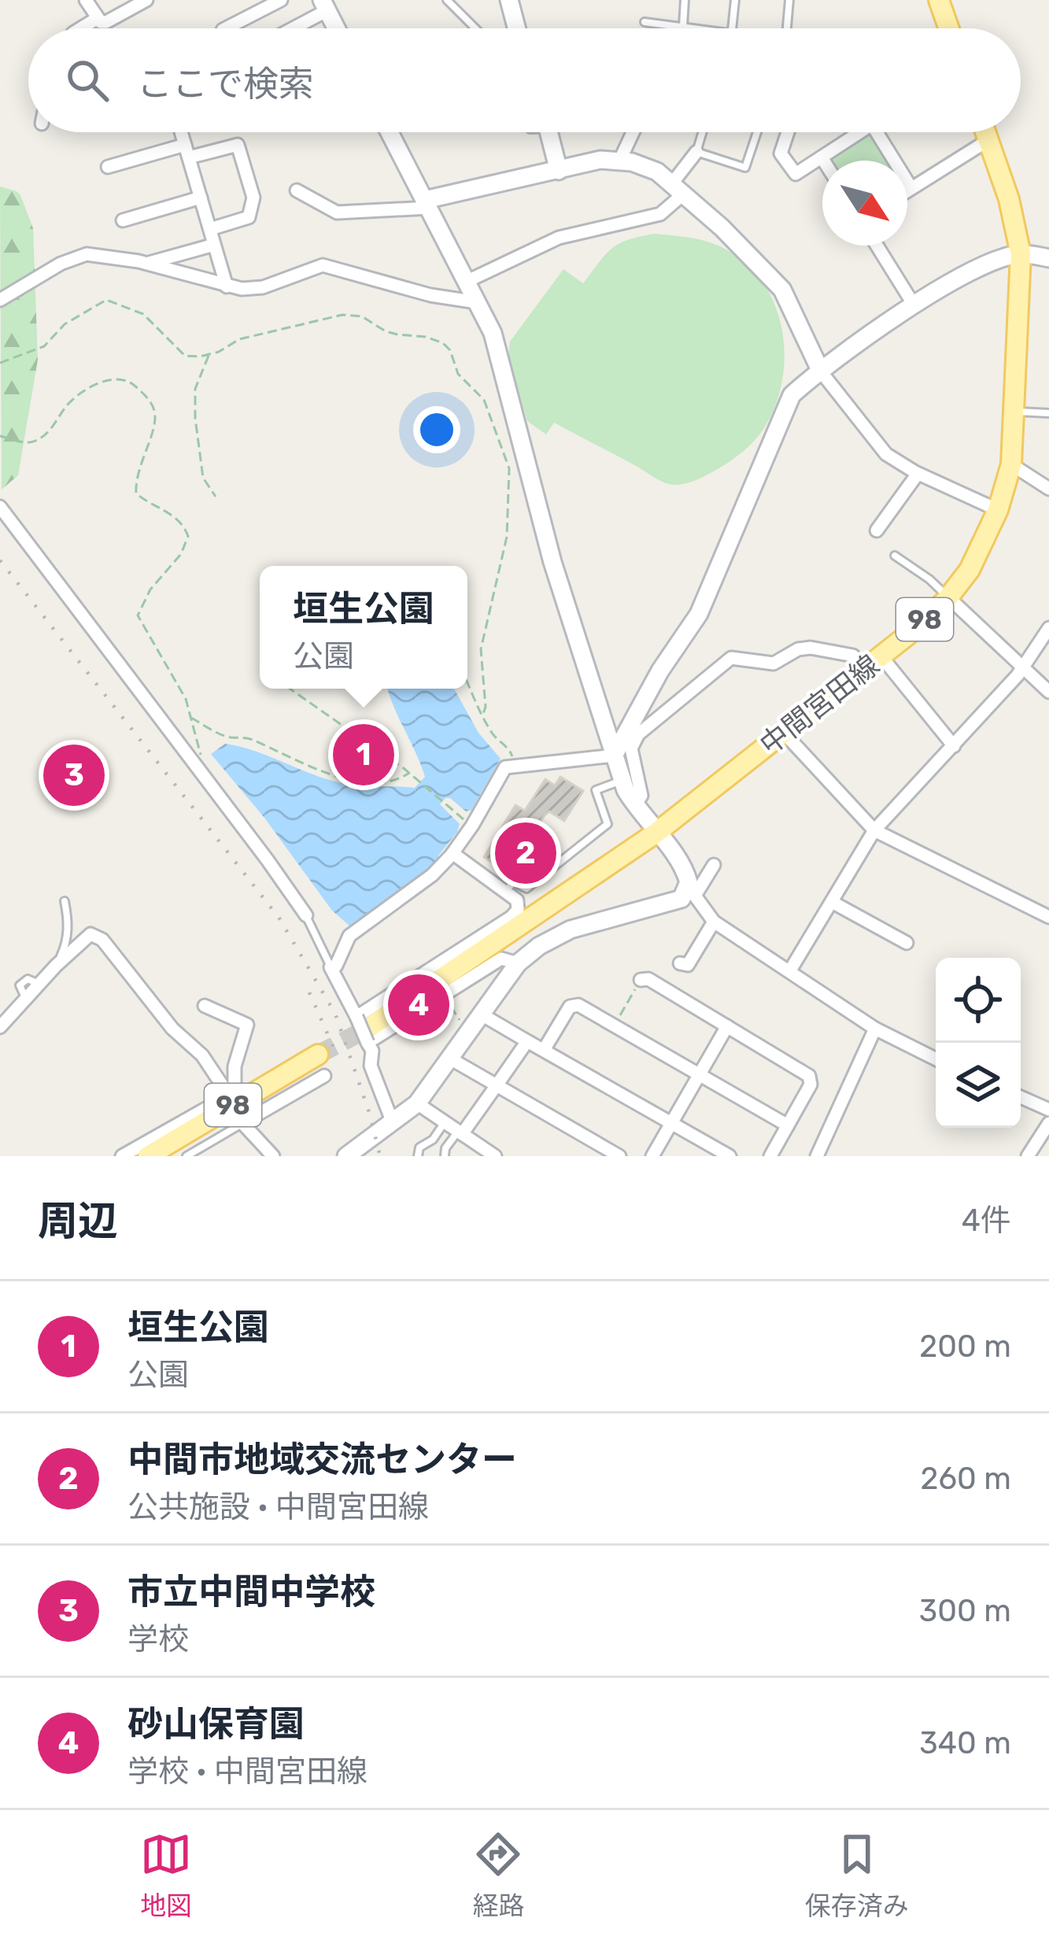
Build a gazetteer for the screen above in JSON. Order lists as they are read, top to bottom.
{
  "streets": {
    "main road": ["98", "中間宮田線"]
  },
  "north": "bottom right",
  "page": {
    "search": "ここで検索",
    "popup": ["垣生公園", "公園"],
    "pins": [
      "1",
      "3",
      "2",
      "4"
    ],
    "heading": ["周辺", "4件"],
    "list": [
      {
        "mark": "1",
        "name": "垣生公園",
        "note": "公園",
        "value": "200 m"
      },
      {
        "mark": "2",
        "name": "中間市地域交流センター",
        "note": "公共施設 · 中間宮田線",
        "value": "260 m"
      },
      {
        "mark": "3",
        "name": "市立中間中学校",
        "note": "学校",
        "value": "300 m"
      },
      {
        "mark": "4",
        "name": "砂山保育園",
        "note": "学校 · 中間宮田線",
        "value": "340 m"
      }
    ],
    "nav": ["地図", "経路", "保存済み"]
  }
}
